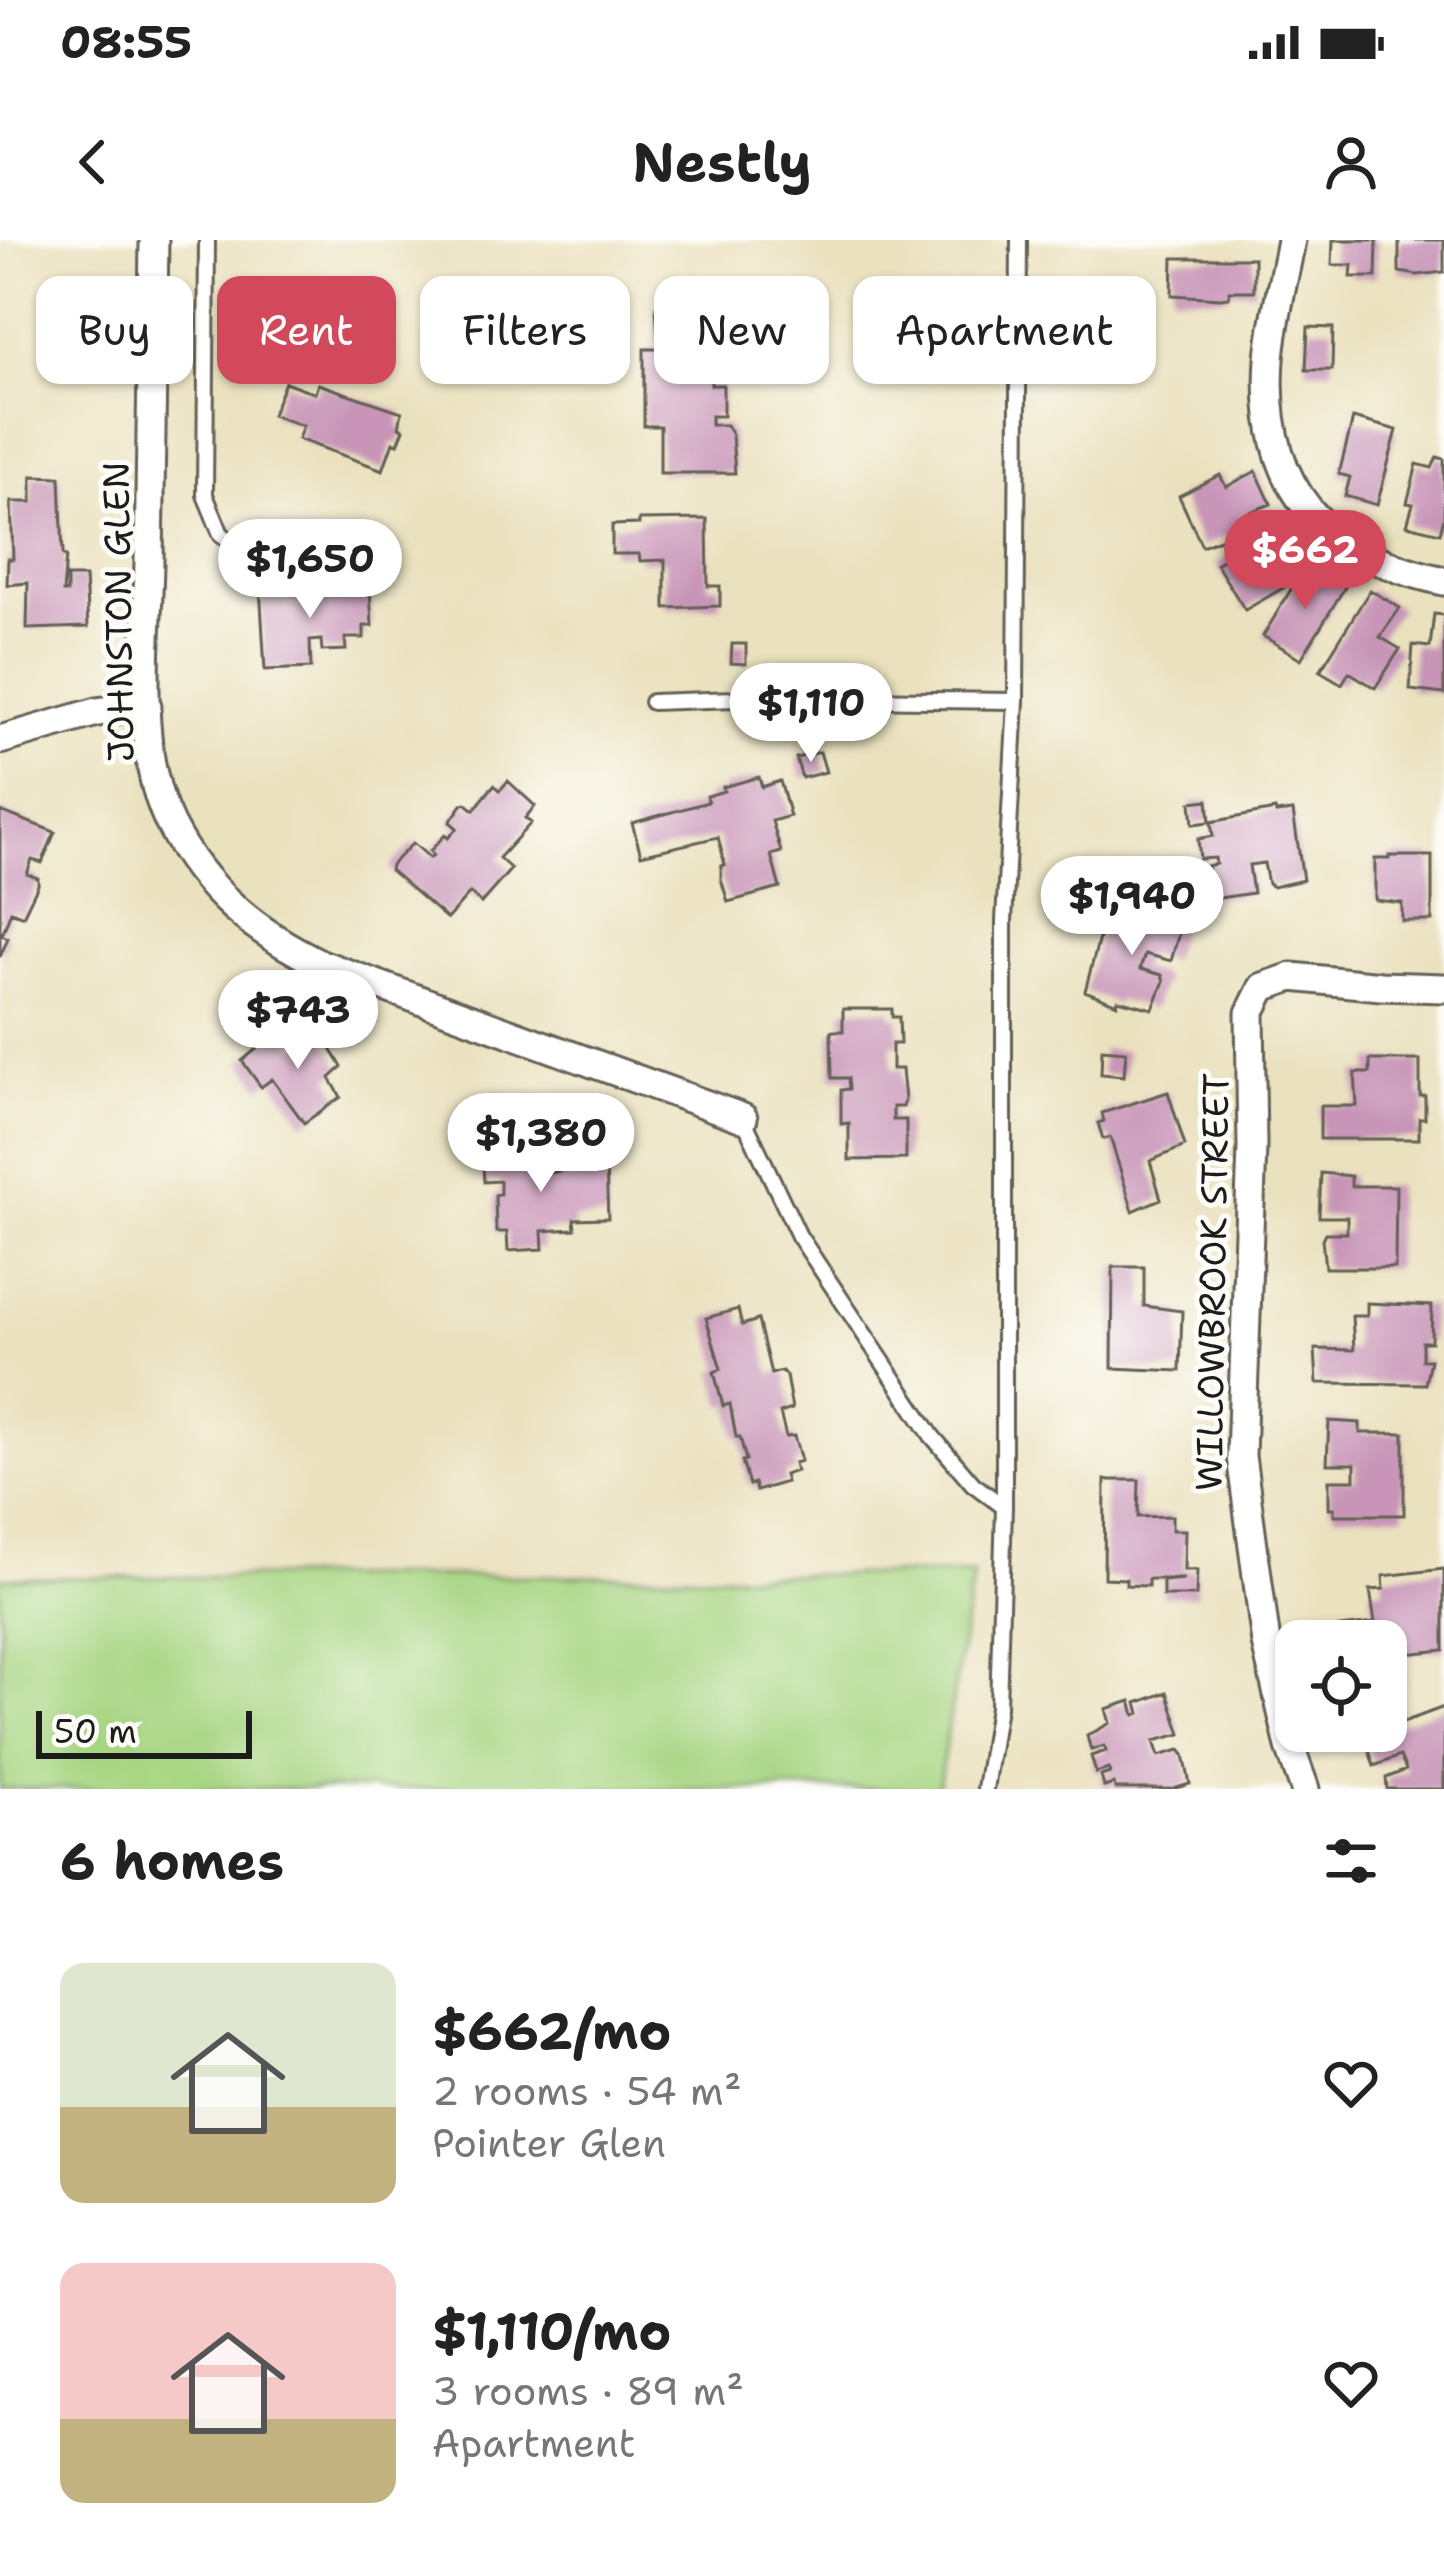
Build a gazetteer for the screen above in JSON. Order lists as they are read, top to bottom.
{
  "streets": {
    "street": ["JOHNSTON GLEN", "WILLOWBROOK STREET"]
  },
  "scale_bar": "50 m",
  "page": {
    "status": "08:55",
    "header": "Nestly",
    "chip": [
      "Buy",
      "Rent",
      "Filters",
      "New",
      "Apartment"
    ],
    "price": [
      "$662",
      "$1,650",
      "$1,110",
      "$1,940",
      "$743",
      "$1,380"
    ],
    "scale": "50 m",
    "heading": "6 homes",
    "list": [
      {
        "name": "$662/mo",
        "note": "2 rooms · 54 m² · Pointer Glen"
      },
      {
        "name": "$1,110/mo",
        "note": "3 rooms · 89 m² · Apartment"
      }
    ]
  }
}
